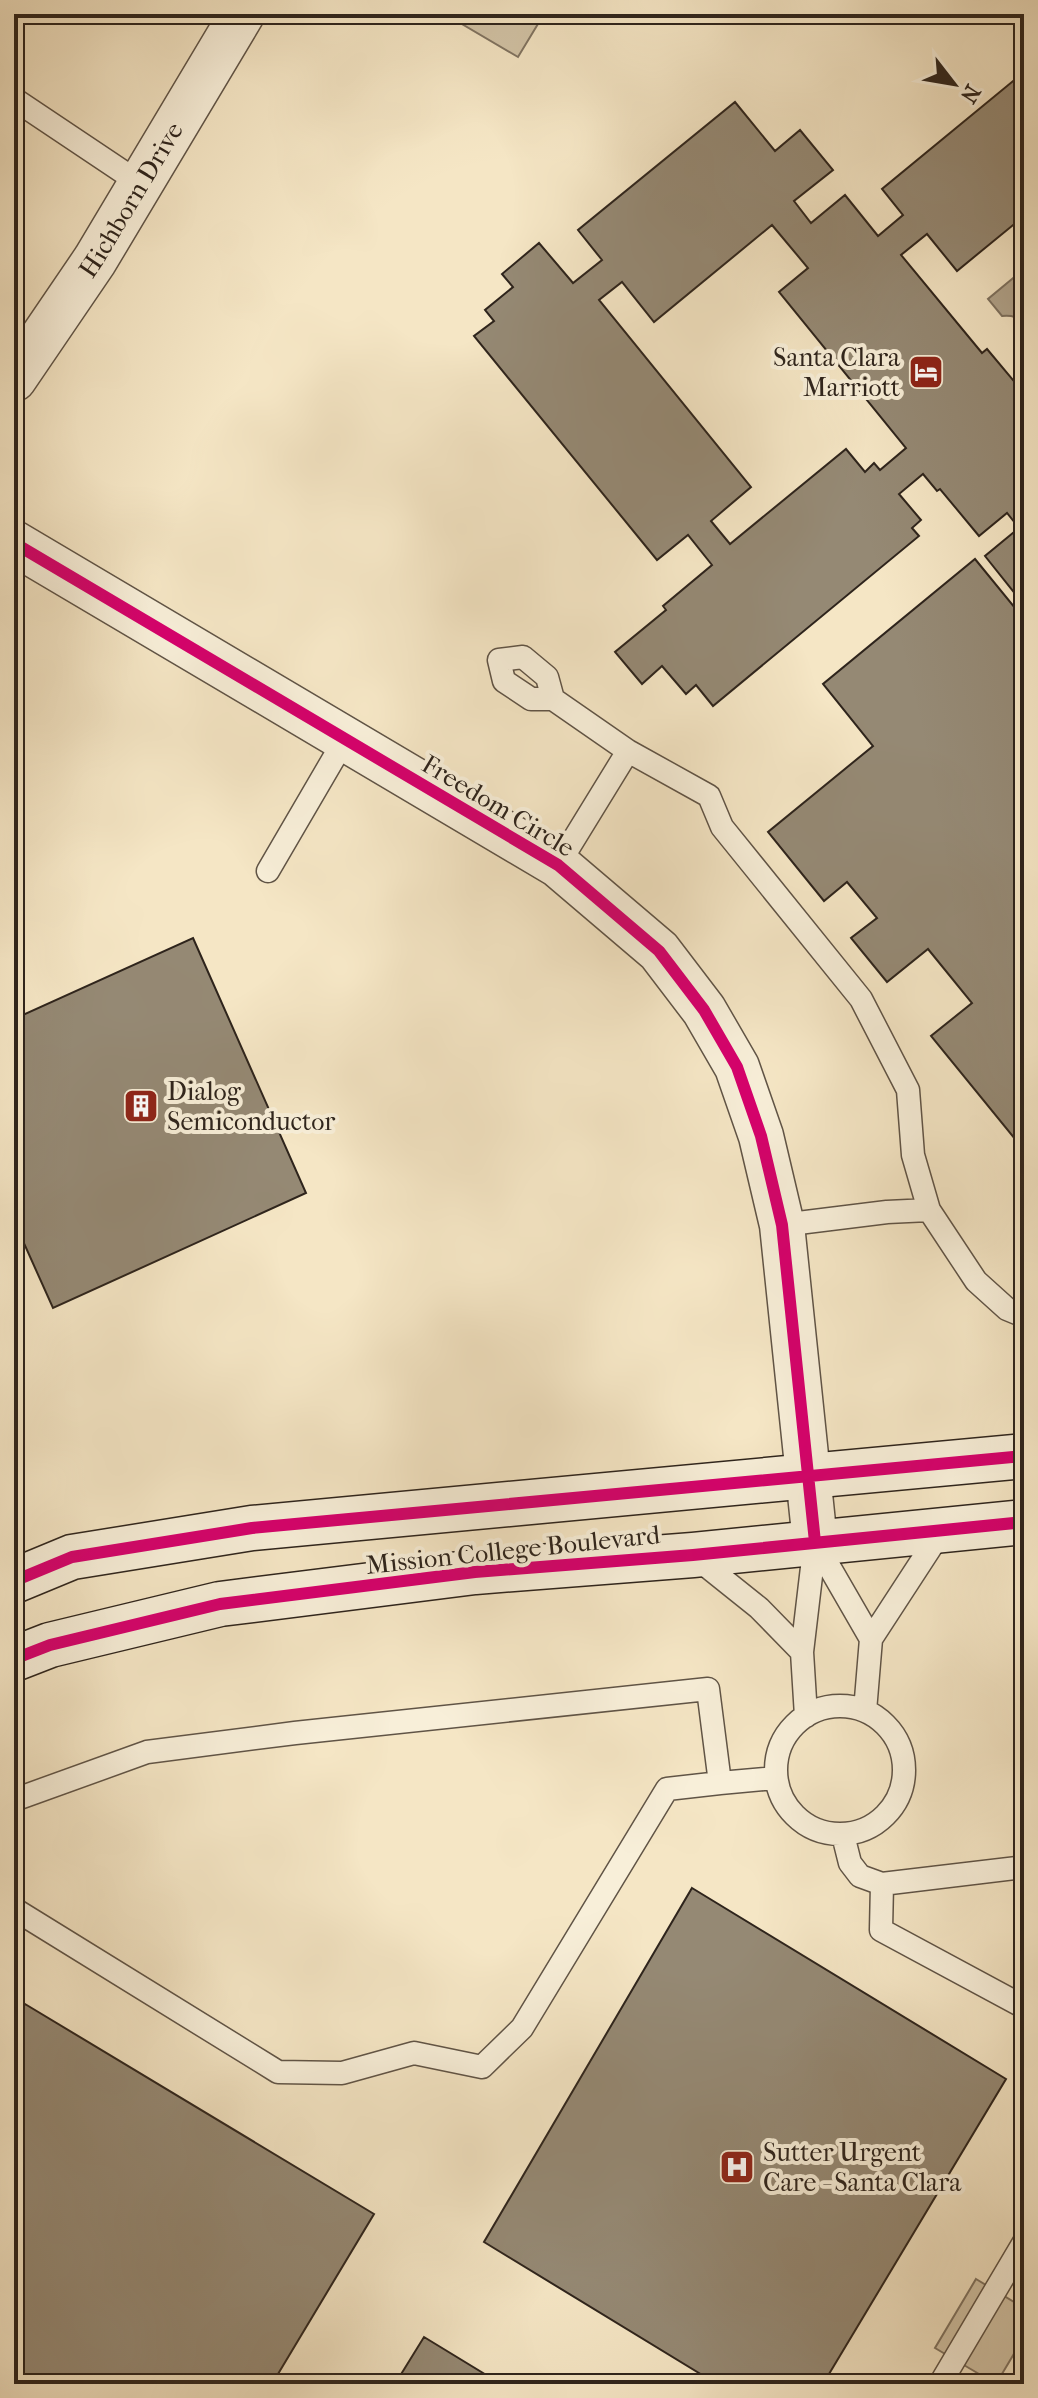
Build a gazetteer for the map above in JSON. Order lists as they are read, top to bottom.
{
  "streets": {
    "main road": ["Hichborn Drive", "Freedom Circle", "Mission College Boulevard"]
  },
  "crossings": [
    ["Freedom Circle", "Mission College Boulevard"]
  ],
  "places": {
    "hotel": ["Santa Clara Marriott"],
    "building": ["Dialog Semiconductor"],
    "hospital": ["Sutter Urgent Care - Santa Clara"]
  },
  "north": "bottom right"
}
